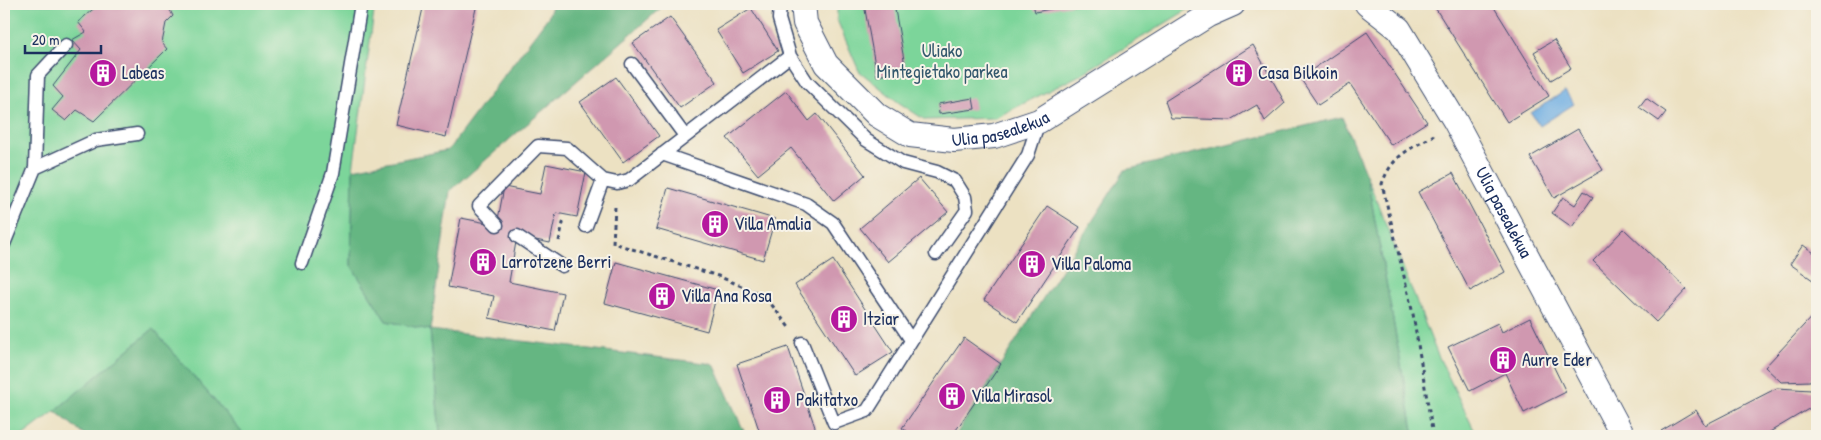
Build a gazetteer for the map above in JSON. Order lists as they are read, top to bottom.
{
  "streets": {
    "street": ["Ulia pasealekua"]
  },
  "parks": ["Uliako Mintegietako parkea"],
  "places": {
    "building": [
      "Labeas",
      "Casa Bilkoin",
      "Villa Amalia",
      "Larrotzene Berri",
      "Villa Paloma",
      "Villa Ana Rosa",
      "Itziar",
      "Aurre Eder",
      "Villa Mirasol",
      "Pakitatxo"
    ]
  },
  "scale_bar": "20 m"
}
